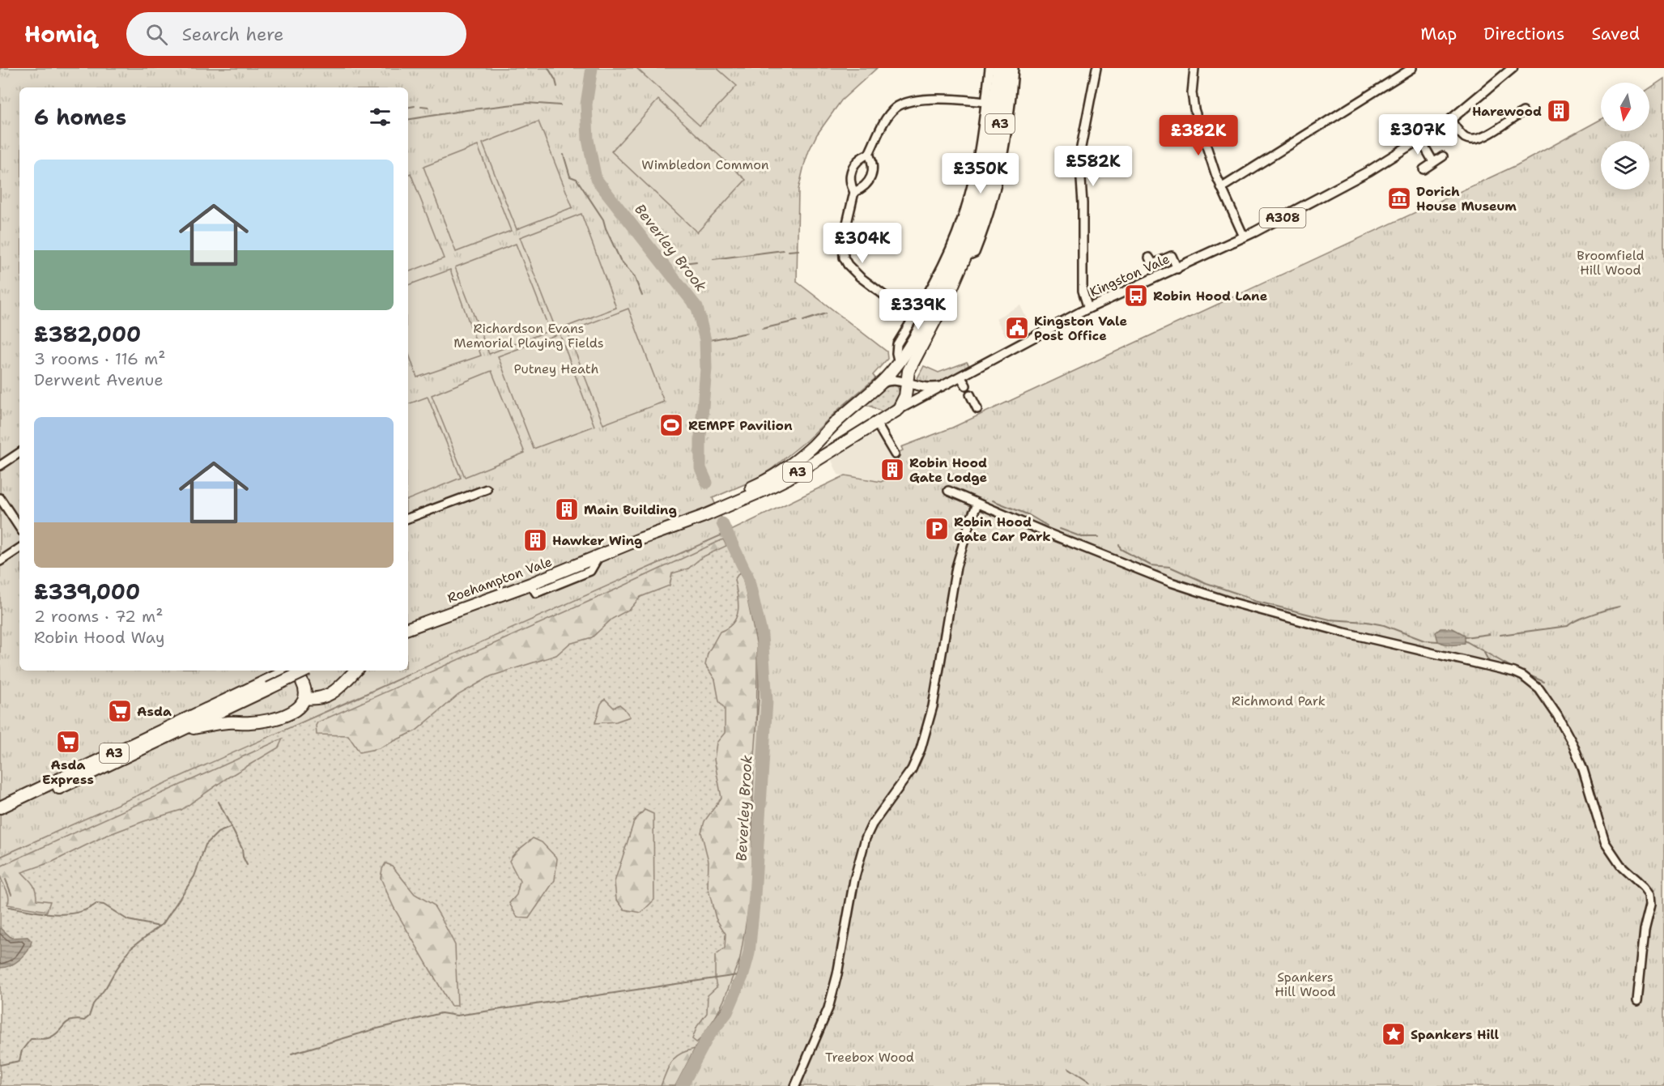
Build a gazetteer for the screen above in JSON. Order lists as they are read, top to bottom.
{
  "streets": {
    "highway": ["A3", "Roehampton Vale"],
    "main road": ["A308", "Kingston Vale"]
  },
  "crossings": [
    ["A3", "A308"],
    ["A3", "Kingston Vale"],
    ["A3", "Roehampton Vale"],
    ["A308", "Kingston Vale"]
  ],
  "water": ["Beverley Brook"],
  "parks": [
    "Wimbledon Common",
    "Broomfield Hill Wood",
    "Richardson Evans Memorial Playing Fields",
    "Putney Heath",
    "Richmond Park",
    "Spankers Hill Wood",
    "Treebox Wood"
  ],
  "places": {
    "building": [
      "Harewood",
      "Robin Hood Gate Lodge",
      "Main Building",
      "Hawker Wing"
    ],
    "museum": ["Dorich House Museum"],
    "bus stop": ["Robin Hood Lane"],
    "public building": ["Kingston Vale Post Office"],
    "sports": ["REMPF Pavilion"],
    "parking": ["Robin Hood Gate Car Park"],
    "supermarket": ["Asda", "Asda Express"],
    "place": ["Spankers Hill"]
  },
  "north": "bottom",
  "page": {
    "header": "Homiq",
    "search": "Search here",
    "nav": ["Map", "Directions", "Saved"],
    "heading": "6 homes",
    "price": [
      "£307K",
      "£382K",
      "£582K",
      "£350K",
      "£304K",
      "£339K"
    ],
    "list": [
      {
        "name": "£382,000",
        "note": "3 rooms · 116 m² · Derwent Avenue"
      },
      {
        "name": "£339,000",
        "note": "2 rooms · 72 m² · Robin Hood Way"
      }
    ]
  }
}
